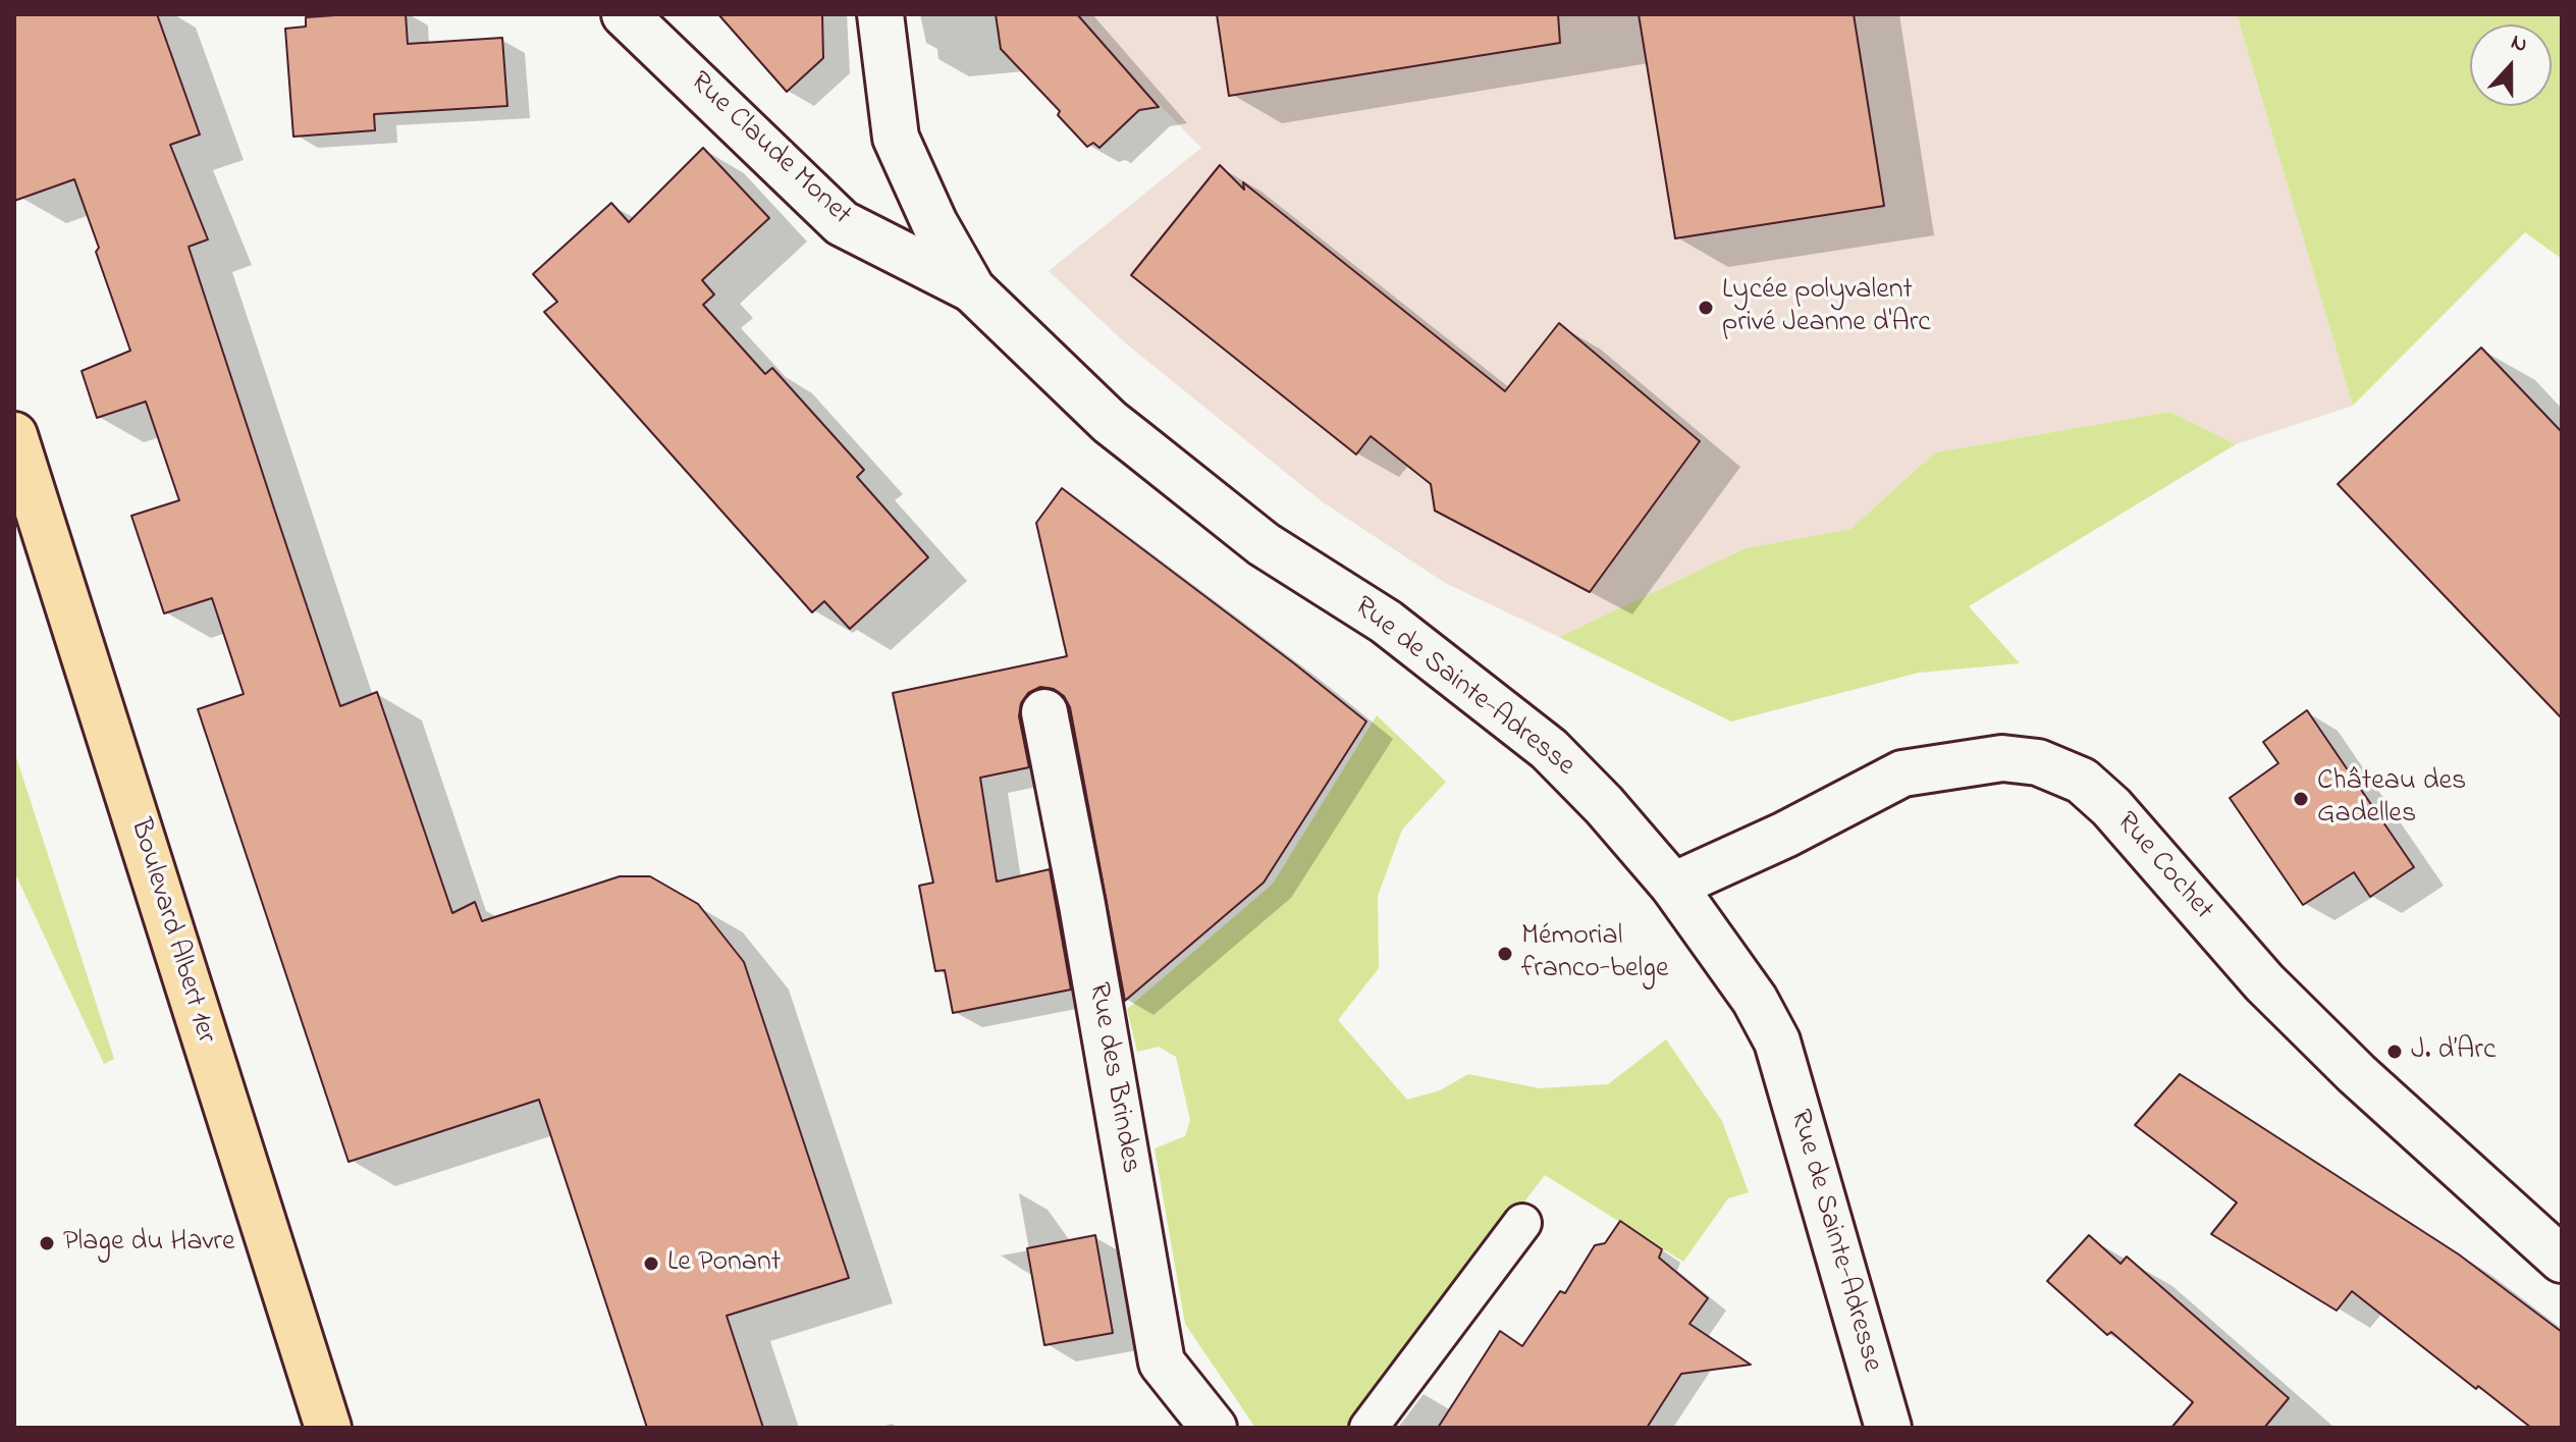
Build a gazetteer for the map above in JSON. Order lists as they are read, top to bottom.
{
  "streets": {
    "main road": ["Boulevard Albert 1er"],
    "street": [
      "Rue Claude Monet",
      "Rue de Sainte-Adresse",
      "Rue Cochet",
      "Rue des Brindes"
    ]
  },
  "crossings": [
    ["Rue Claude Monet", "Rue de Sainte-Adresse"],
    ["Rue de Sainte-Adresse", "Rue Cochet"]
  ],
  "places": [
    "Lycée polyvalent privé Jeanne d'Arc",
    "Château des Gadelles",
    "Mémorial franco-belge",
    "J. d’Arc",
    "Plage du Havre",
    "Le Ponant"
  ],
  "north": "top"
}
